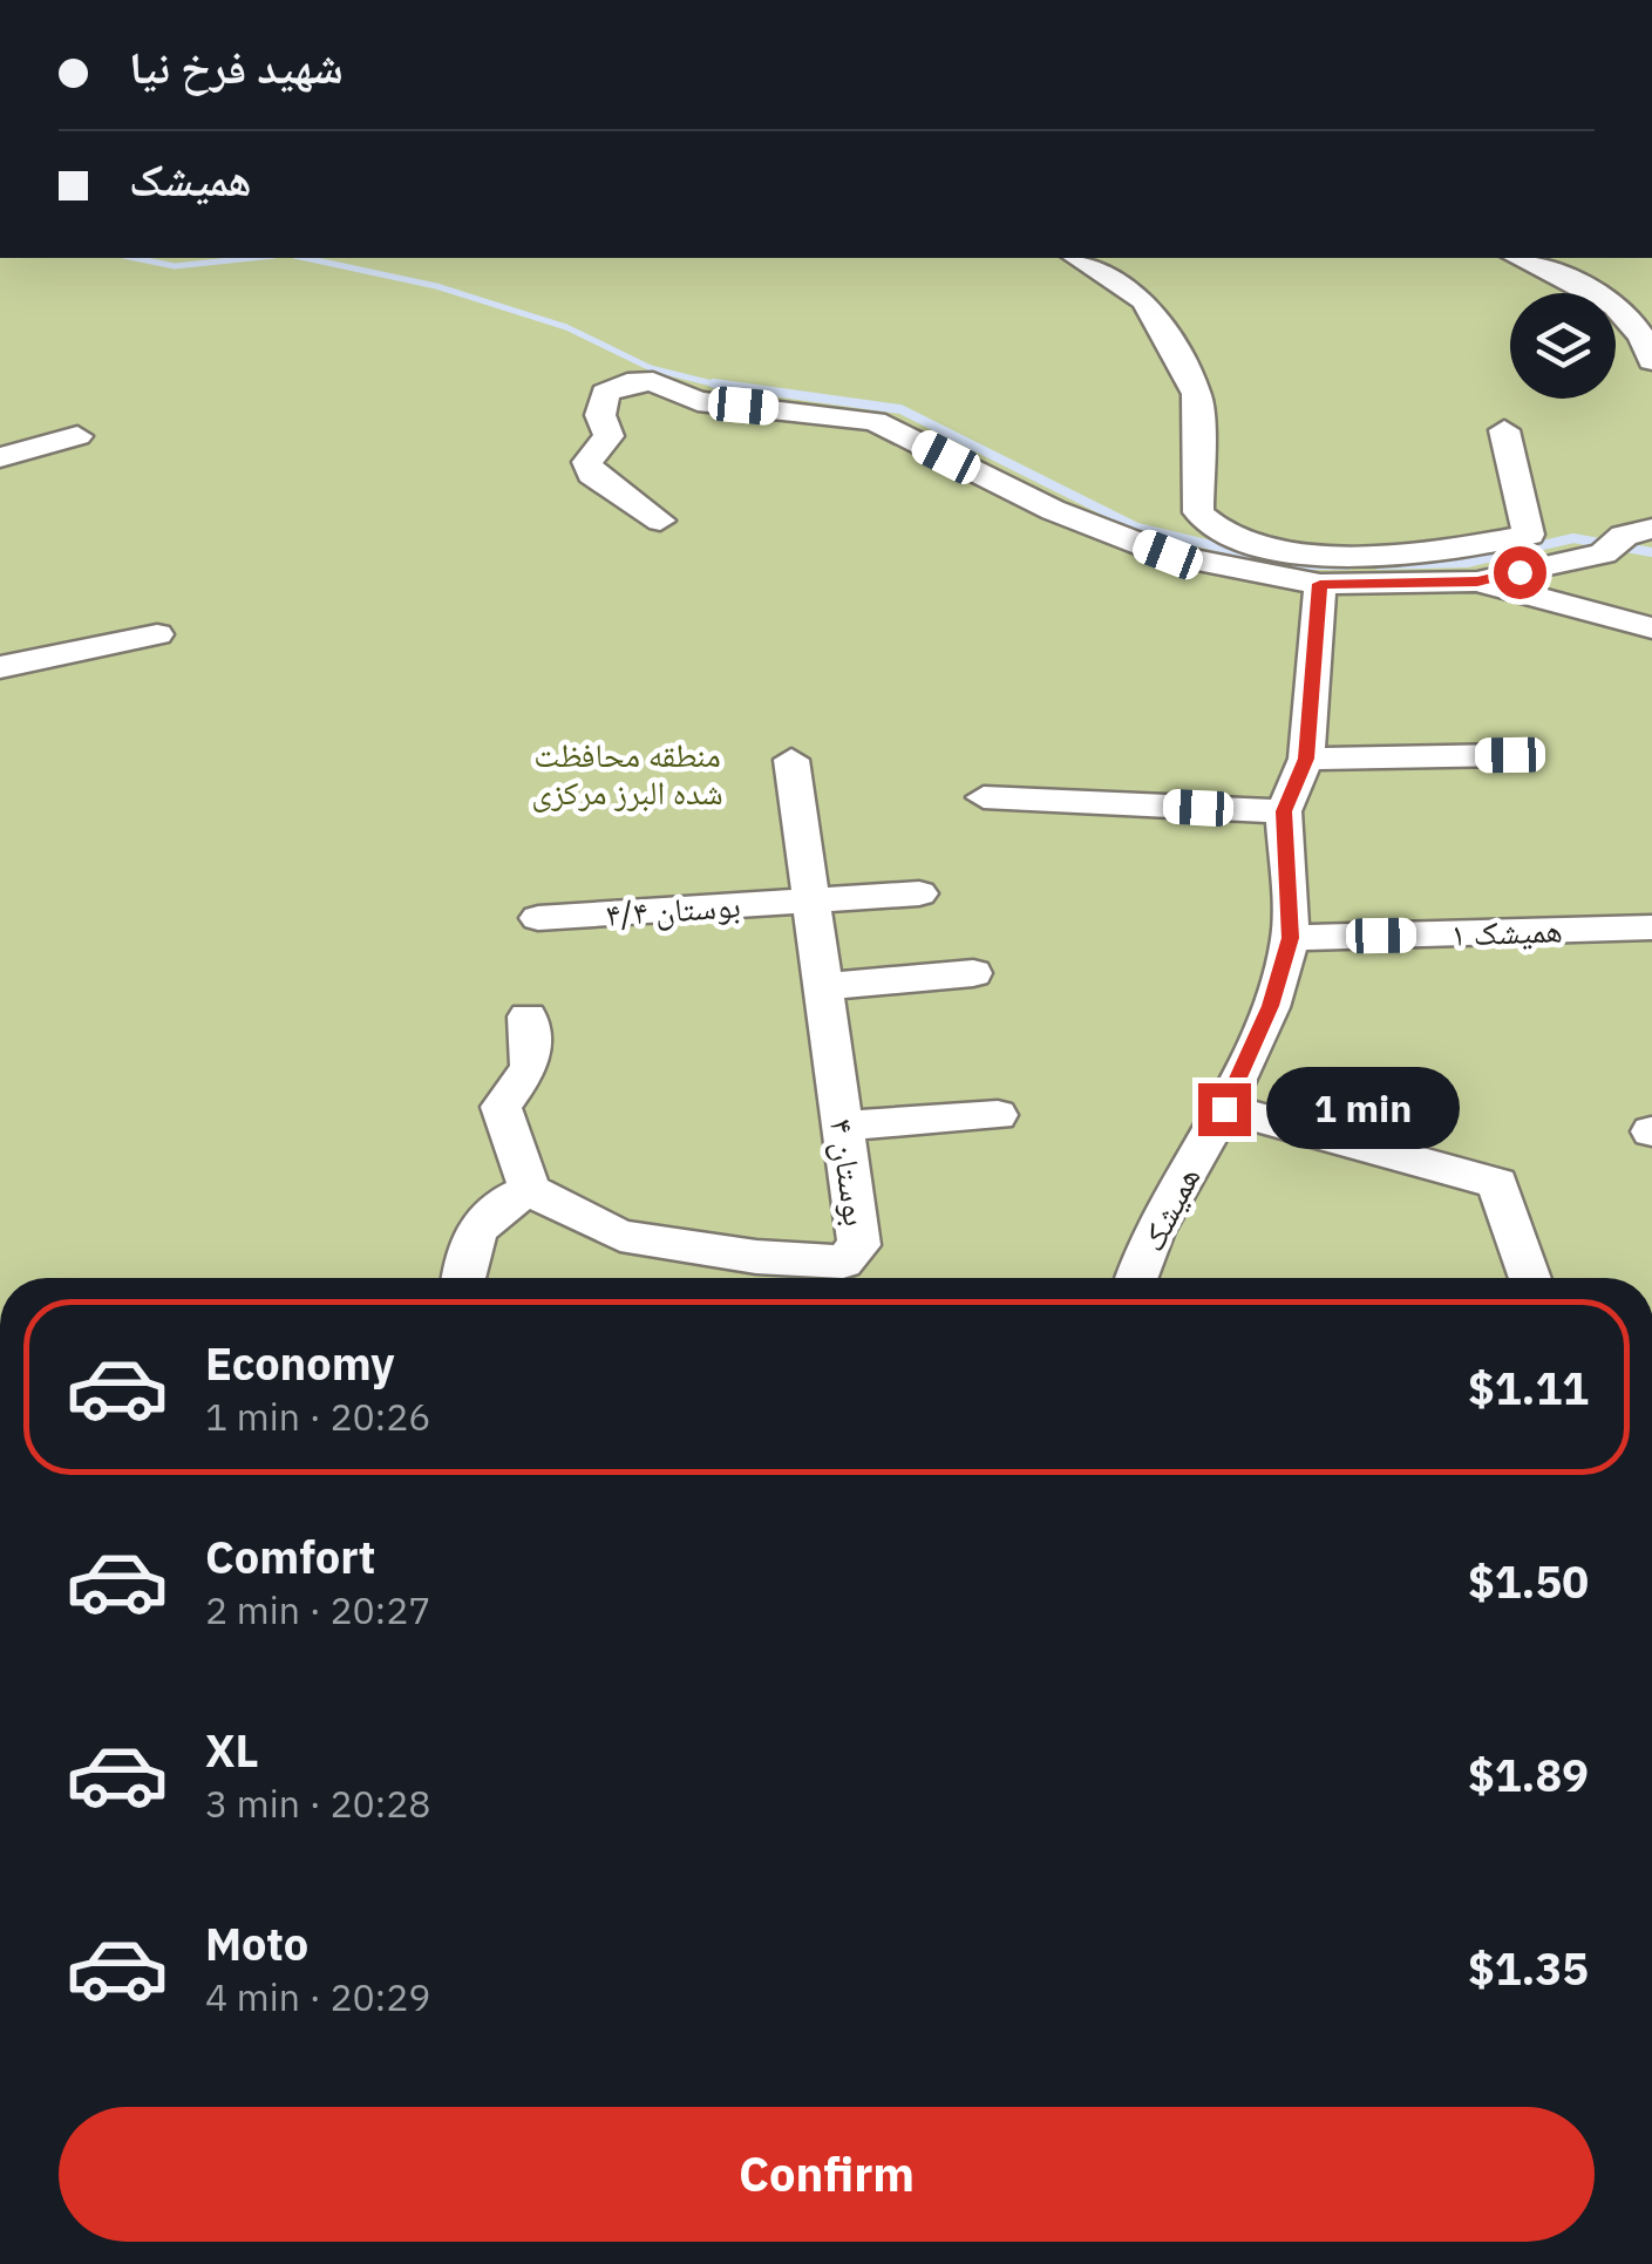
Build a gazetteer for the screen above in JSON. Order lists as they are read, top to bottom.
{
  "streets": {
    "street": [
      "بوستان ۴/۴",
      "همیشک ۱",
      "بوستان ۴",
      "همیشک"
    ]
  },
  "crossings": [
    ["بوستان ۴/۴", "بوستان ۴"],
    ["همیشک ۱", "همیشک"]
  ],
  "parks": ["منطقه محافظت شده البرز مرکزی"],
  "page": {
    "banner": ["شهید فرخ نیا", "همیشک"],
    "bubble": "1 min",
    "list": [
      {
        "name": "Economy",
        "note": "1 min · 20:26",
        "value": "$1.11"
      },
      {
        "name": "Comfort",
        "note": "2 min · 20:27",
        "value": "$1.50"
      },
      {
        "name": "XL",
        "note": "3 min · 20:28",
        "value": "$1.89"
      },
      {
        "name": "Moto",
        "note": "4 min · 20:29",
        "value": "$1.35"
      }
    ],
    "buttons": "Confirm"
  }
}
